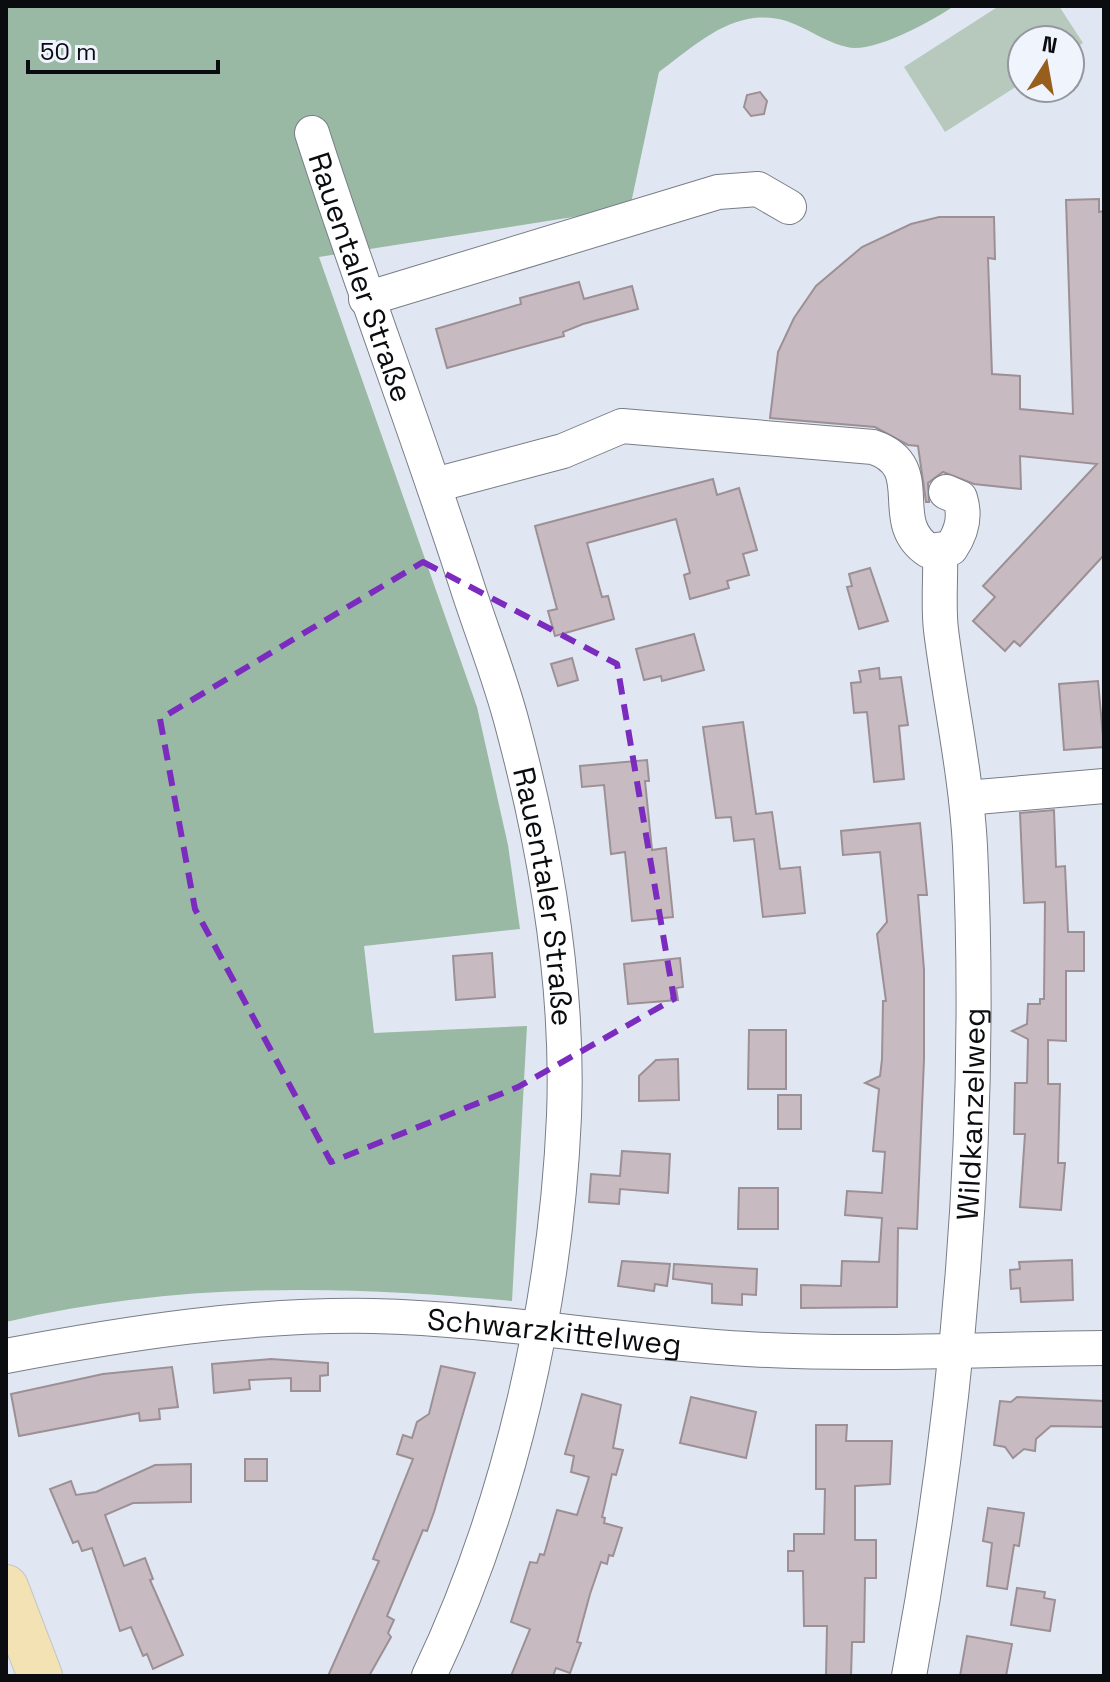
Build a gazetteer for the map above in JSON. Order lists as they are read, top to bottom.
{
  "streets": {
    "street": ["Rauentaler Straße", "Wildkanzelweg", "Schwarzkittelweg"]
  },
  "crossings": [
    ["Rauentaler Straße", "Schwarzkittelweg"],
    ["Wildkanzelweg", "Schwarzkittelweg"]
  ],
  "scale_bar": "50 m",
  "north": "top"
}
